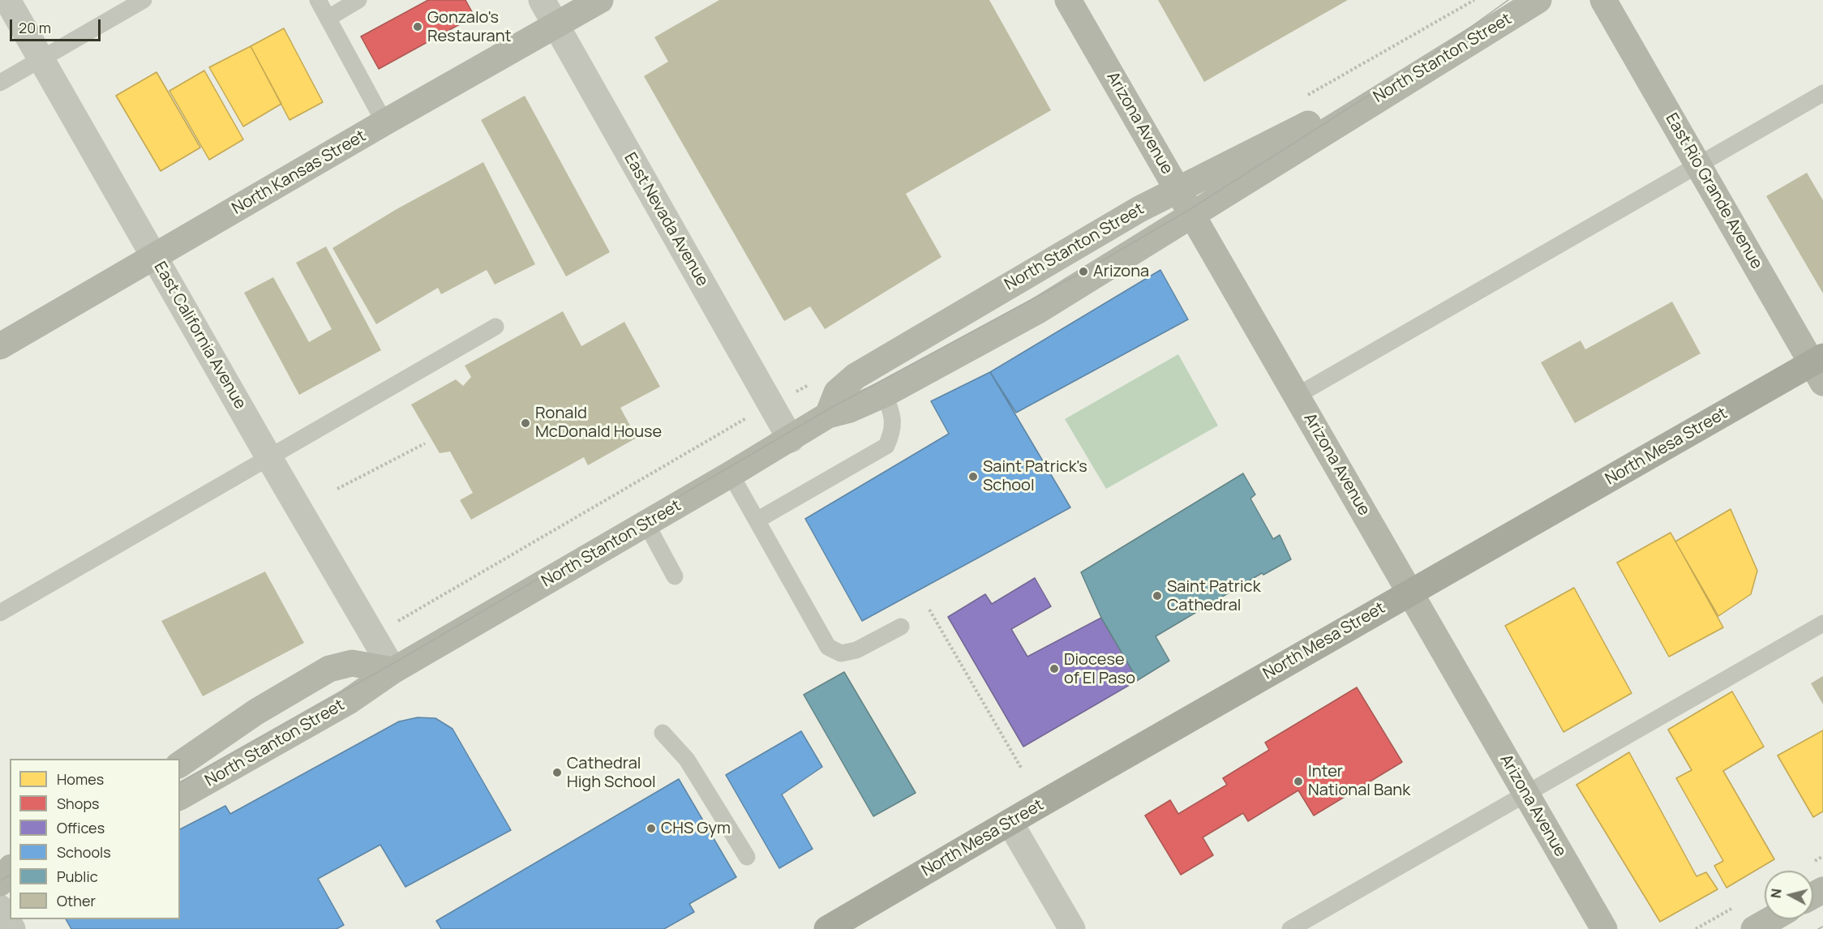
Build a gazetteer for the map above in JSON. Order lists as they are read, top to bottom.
{
  "streets": {
    "main road": ["North Mesa Street"],
    "street": [
      "North Stanton Street",
      "Arizona Avenue",
      "North Kansas Street",
      "East Rio Grande Avenue",
      "East Nevada Avenue",
      "East California Avenue"
    ]
  },
  "crossings": [
    ["North Stanton Street", "Arizona Avenue"],
    ["North Stanton Street", "East Nevada Avenue"],
    ["North Stanton Street", "East California Avenue"],
    ["Arizona Avenue", "North Mesa Street"],
    ["North Kansas Street", "East Nevada Avenue"],
    ["North Kansas Street", "East California Avenue"],
    ["East Rio Grande Avenue", "North Mesa Street"]
  ],
  "places": [
    "Gonzalo's Restaurant",
    "Arizona",
    "Ronald McDonald House",
    "Saint Patrick's School",
    "Saint Patrick Cathedral",
    "Diocese of El Paso",
    "Cathedral High School",
    "Inter National Bank",
    "CHS Gym"
  ],
  "legend": [
    "Homes",
    "Shops",
    "Offices",
    "Schools",
    "Public",
    "Other"
  ],
  "scale_bar": "20 m",
  "north": "left"
}
